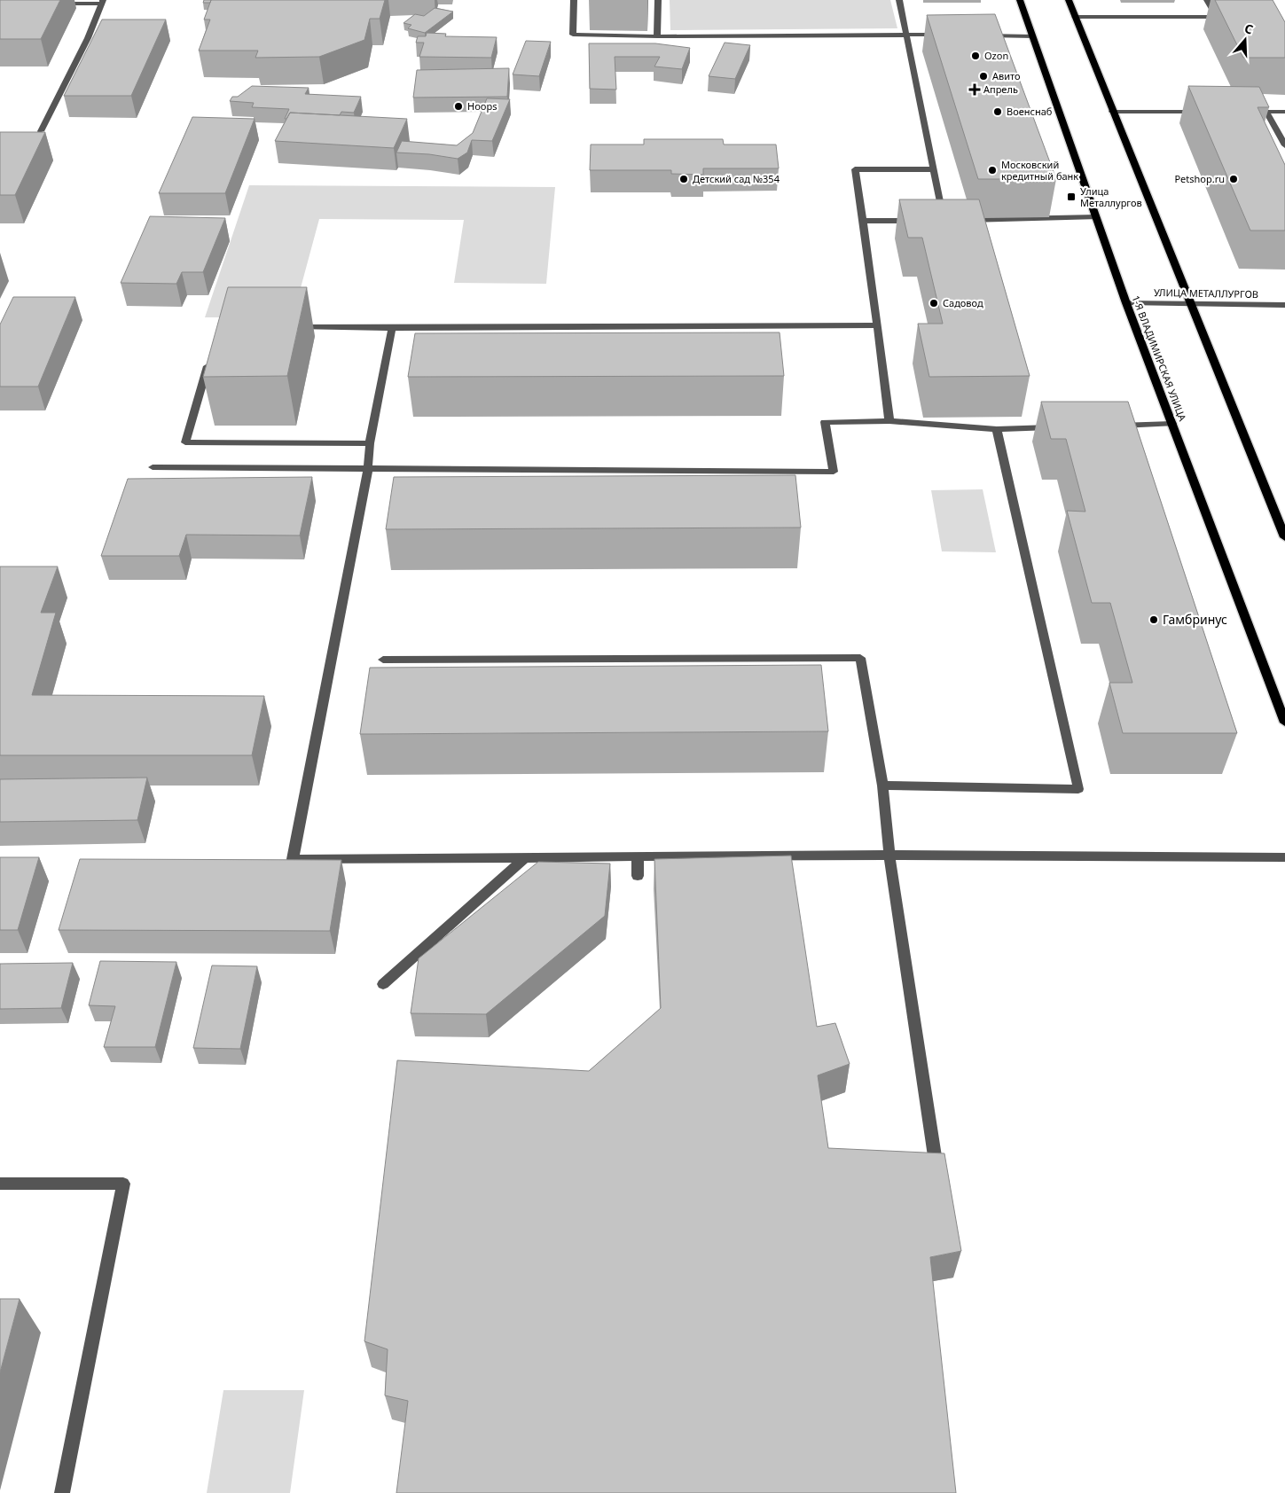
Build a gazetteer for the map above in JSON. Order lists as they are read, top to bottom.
{
  "streets": {
    "main road": ["1-Я ВЛАДИМИРСКАЯ УЛИЦА"],
    "street": ["УЛИЦА МЕТАЛЛУРГОВ"]
  },
  "crossings": [
    ["УЛИЦА МЕТАЛЛУРГОВ", "1-Я ВЛАДИМИРСКАЯ УЛИЦА"]
  ],
  "places": {
    "other": [
      "Ozon",
      "Авито",
      "Hoops",
      "Военснаб",
      "Московский кредитный банк",
      "Детский сад №354",
      "Petshop.ru",
      "Садовод",
      "Гамбринус"
    ],
    "health": ["Апрель"],
    "transit": ["Улица Металлургов"]
  },
  "north": "top"
}
